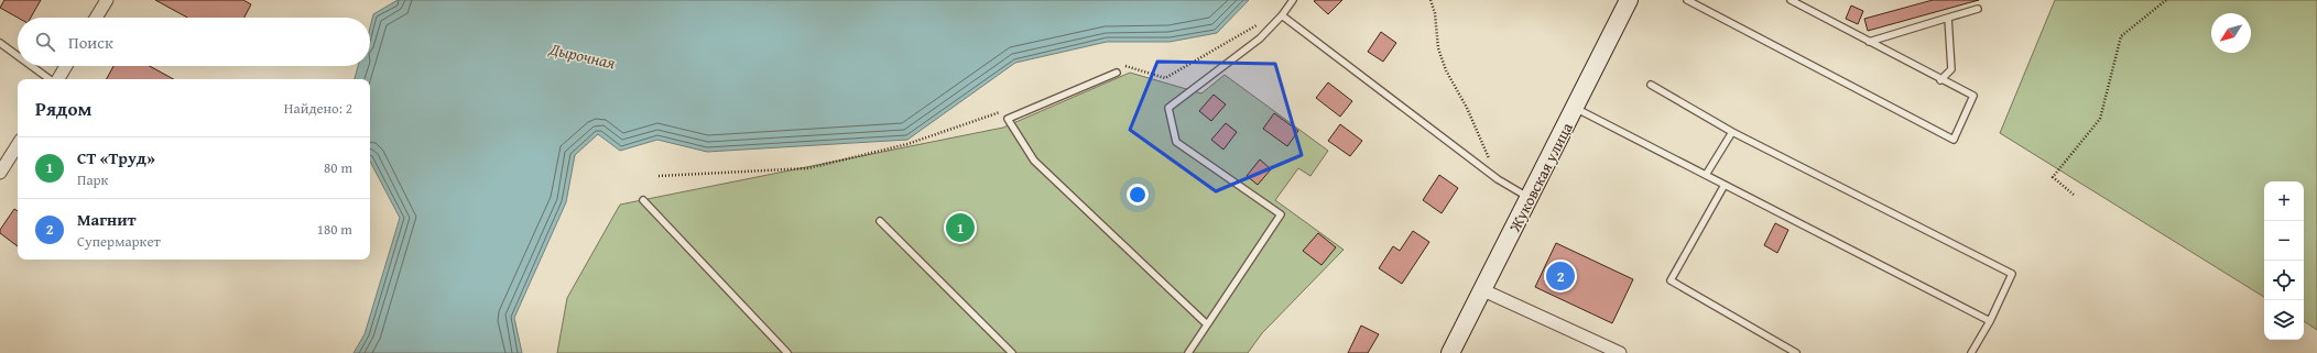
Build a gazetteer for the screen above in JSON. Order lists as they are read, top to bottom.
{
  "streets": {
    "main road": ["Жуковская улица"]
  },
  "water": ["Дырочная"],
  "north": "bottom left",
  "page": {
    "search": "Поиск",
    "heading": ["Рядом", "Найдено: 2"],
    "list": [
      {
        "mark": "1",
        "name": "СТ «Труд»",
        "note": "Парк",
        "value": "80 m"
      },
      {
        "mark": "2",
        "name": "Магнит",
        "note": "Супермаркет",
        "value": "180 m"
      }
    ],
    "map_buttons": ["+", "−"],
    "pins": ["1", "2"]
  }
}
